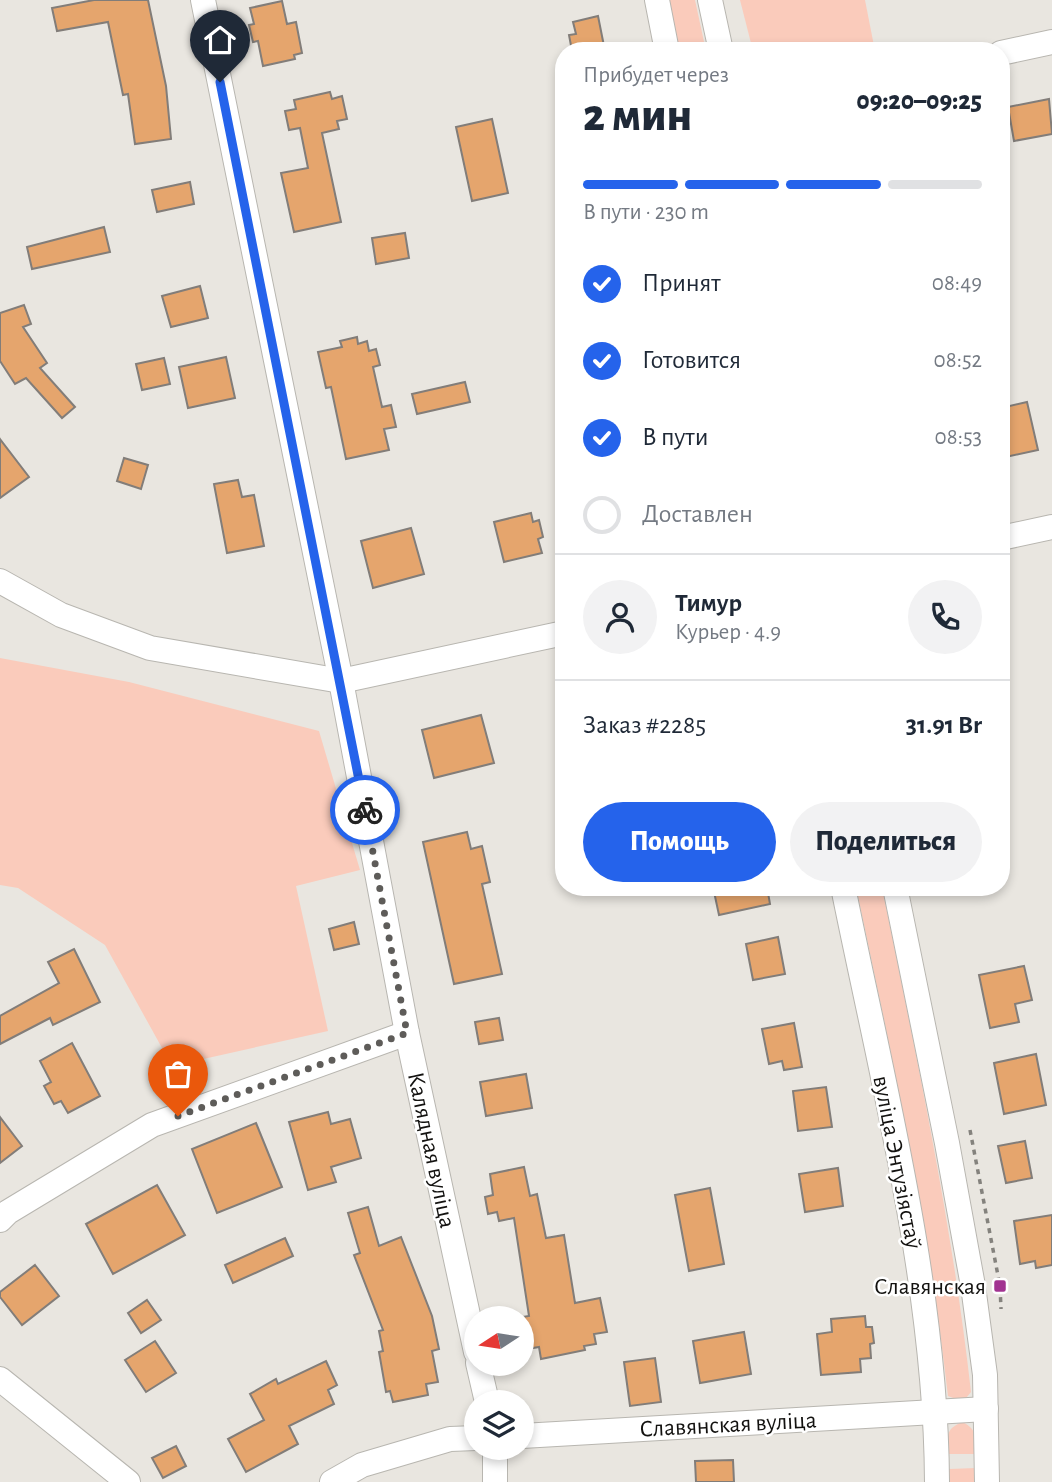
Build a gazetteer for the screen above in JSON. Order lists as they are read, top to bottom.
{
  "streets": {
    "street": ["Калядная вуліца", "вуліца Энтузіястаў", "Славянская вуліца"]
  },
  "crossings": [
    ["вуліца Энтузіястаў", "Славянская вуліца"]
  ],
  "places": {
    "transit": ["Славянская"]
  },
  "north": "left",
  "page": {
    "heading": ["2 мин", "Прибудет через", "09:20–09:25"],
    "panel": [
      "Тимур",
      "Курьер · 4.9",
      "Заказ #2285",
      "31.91 Br"
    ],
    "bar": "В пути · 230 m",
    "list": [
      ["Принят", "08:49"],
      ["Готовится", "08:52"],
      ["В пути", "08:53"],
      "Доставлен"
    ],
    "buttons": ["Помощь", "Поделиться"]
  }
}
